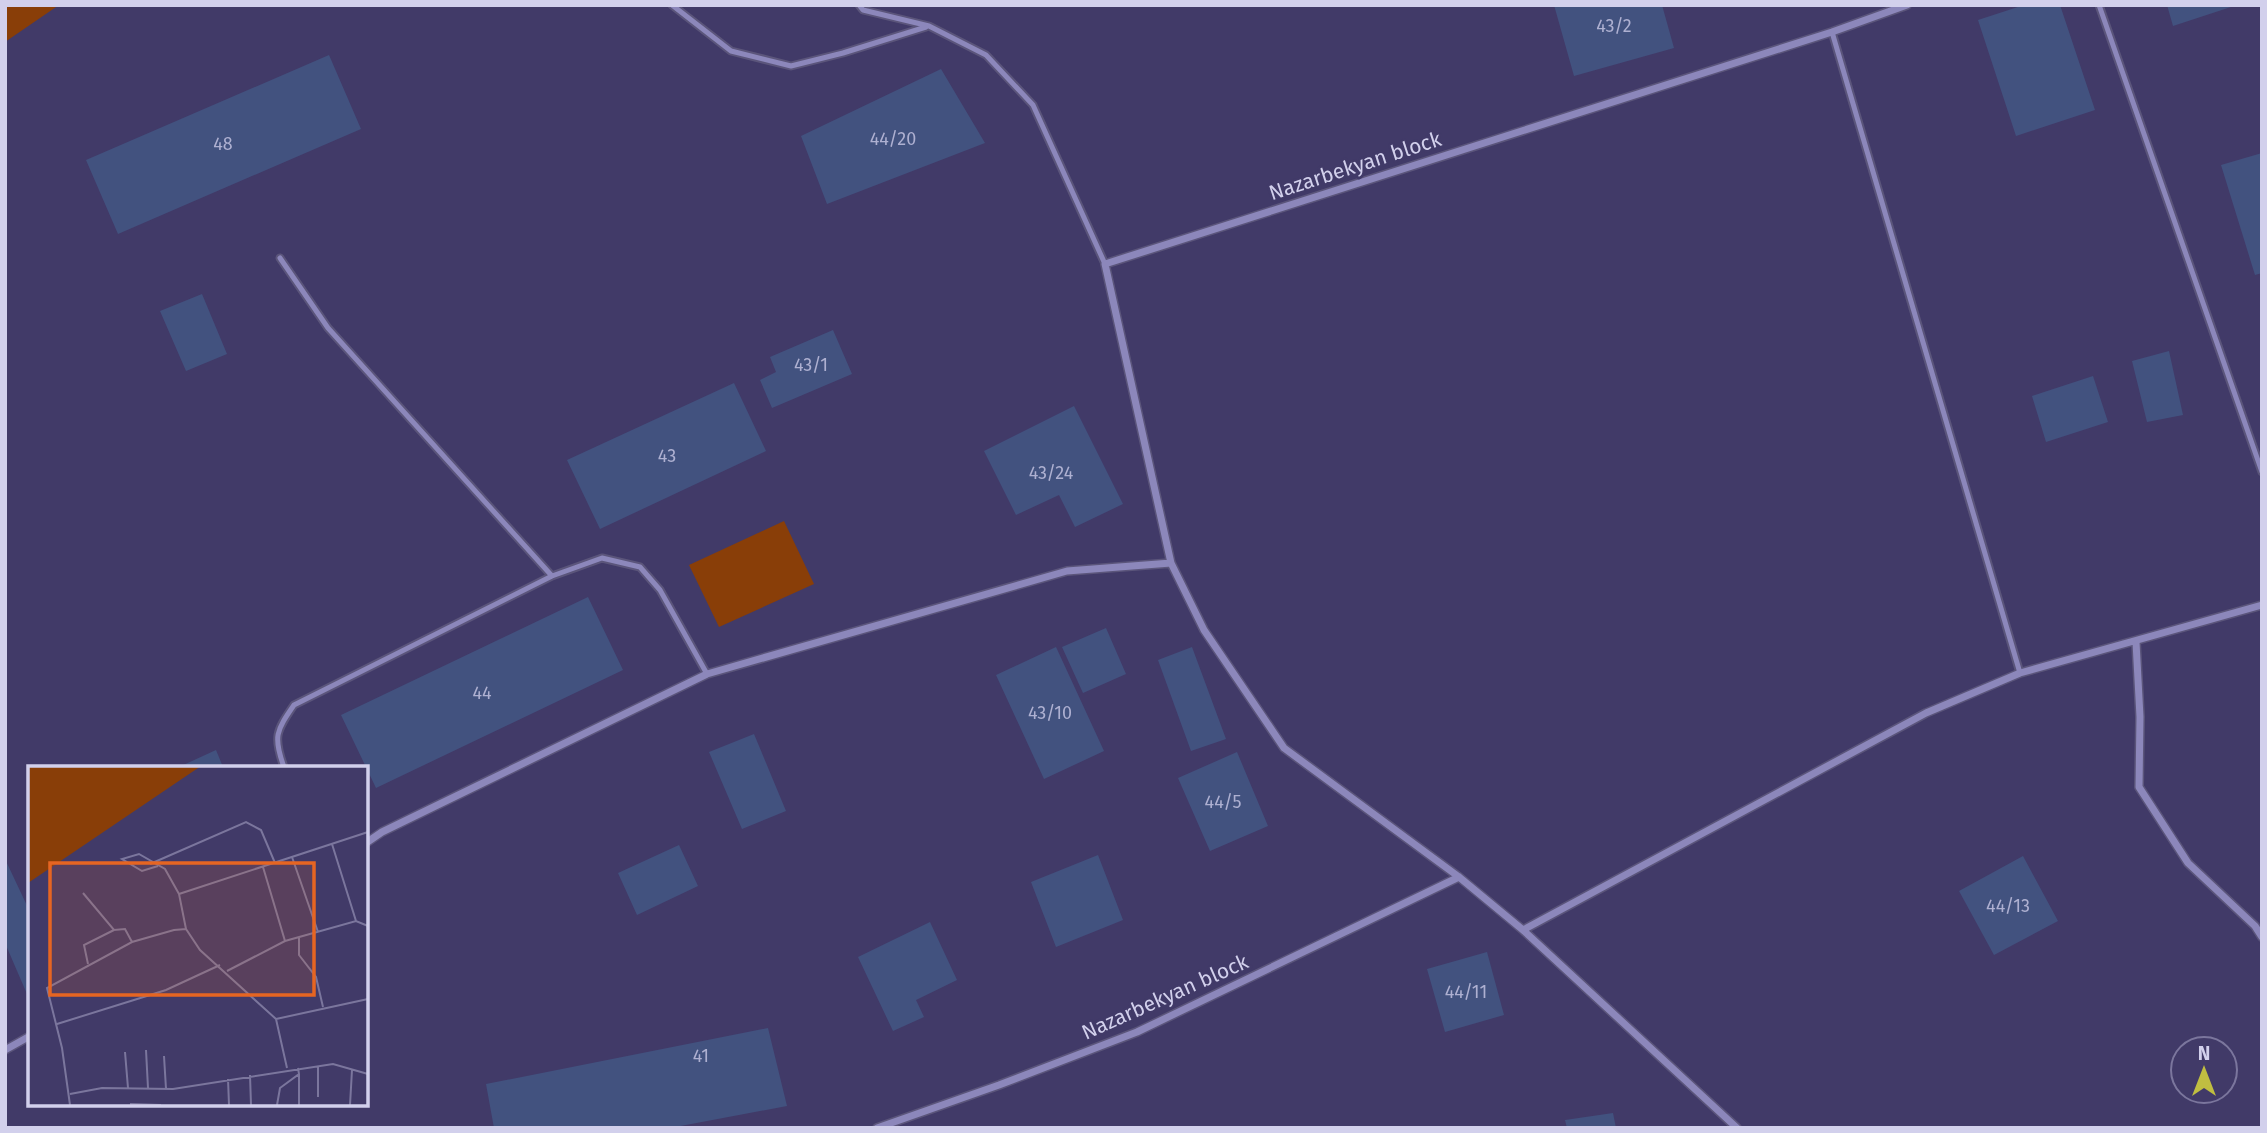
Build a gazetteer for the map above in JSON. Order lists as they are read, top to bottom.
{
  "streets": {
    "street": ["Nazarbekyan block"]
  },
  "house_numbers": [
    "43/2",
    "44/20",
    "48",
    "43/1",
    "43",
    "43/24",
    "44",
    "43/10",
    "44/5",
    "44/13",
    "44/11",
    "41"
  ],
  "north": "top"
}
